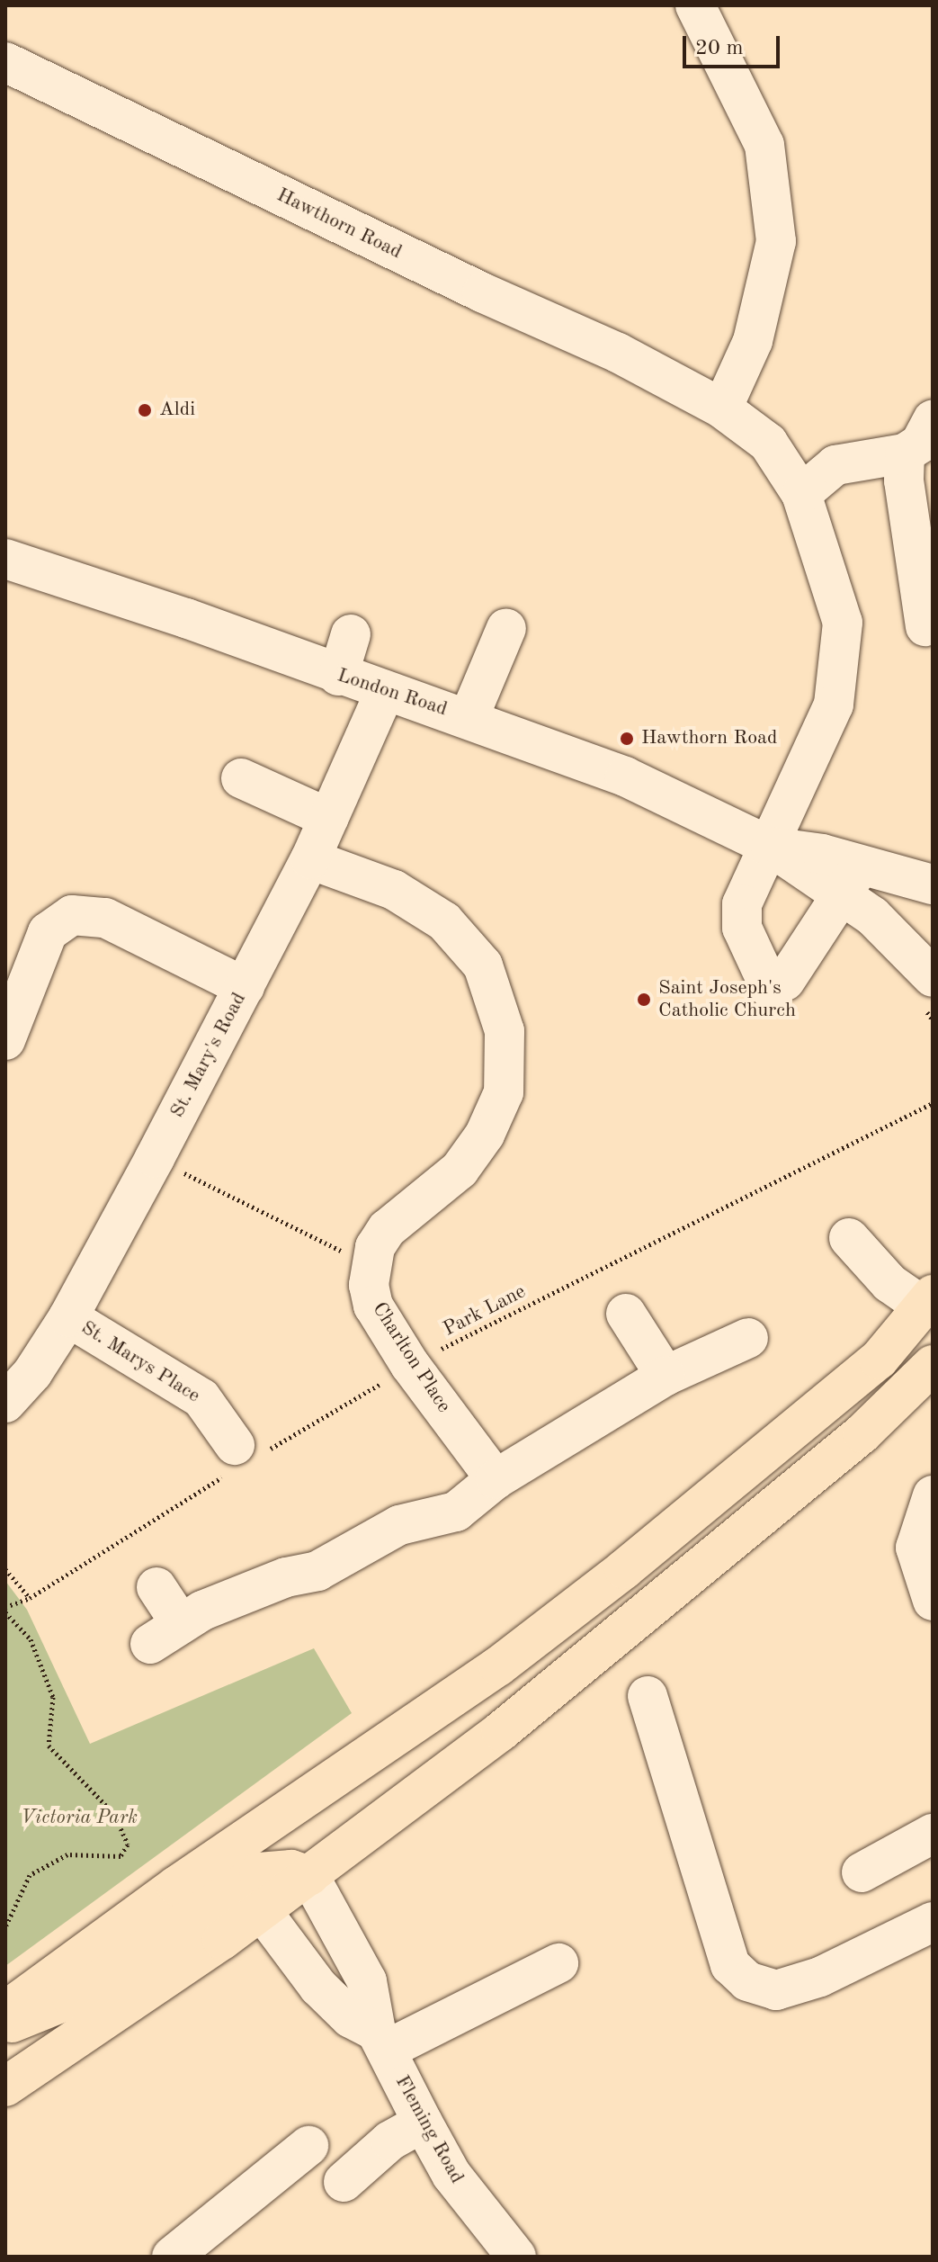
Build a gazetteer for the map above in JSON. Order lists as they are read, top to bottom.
{
  "streets": {
    "street": [
      "Hawthorn Road",
      "London Road",
      "St. Mary's Road",
      "Charlton Place",
      "St. Marys Place",
      "Fleming Road"
    ],
    "path": ["Park Lane"]
  },
  "crossings": [
    ["Hawthorn Road", "London Road"],
    ["London Road", "St. Mary's Road"],
    ["St. Mary's Road", "Charlton Place"],
    ["St. Mary's Road", "St. Marys Place"],
    ["Park Lane", "Charlton Place"],
    ["Park Lane", "St. Marys Place"]
  ],
  "parks": ["Victoria Park"],
  "places": ["Aldi", "Hawthorn Road", "Saint Joseph's Catholic Church"],
  "scale_bar": "20 m"
}
